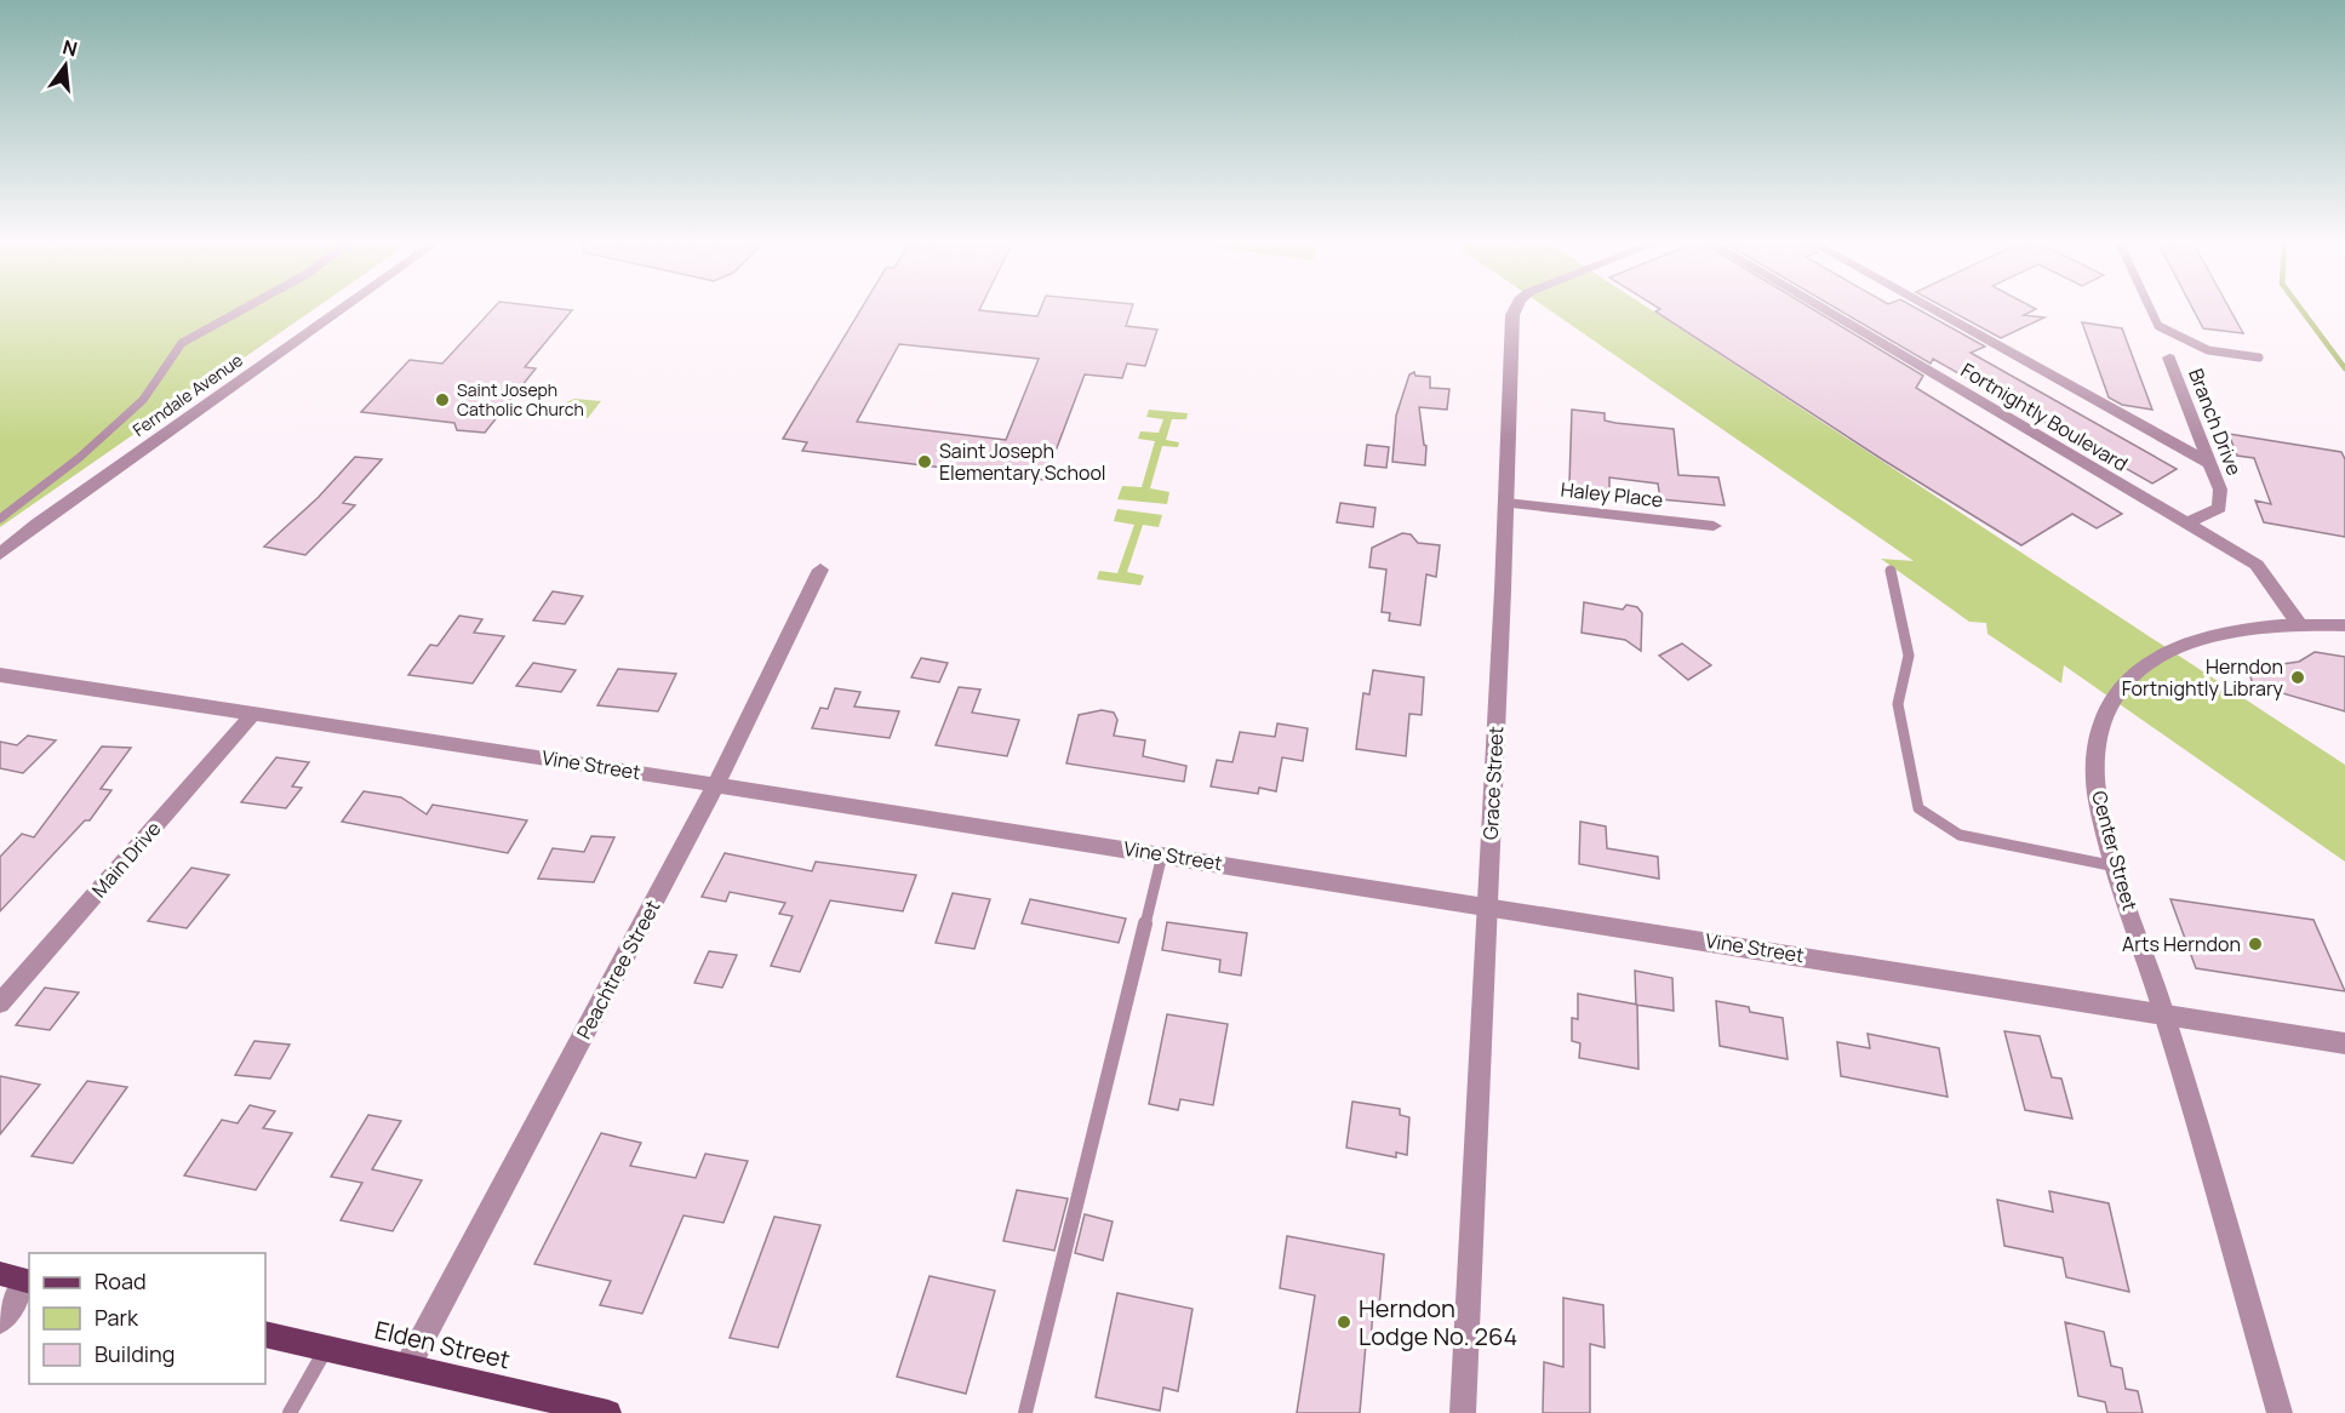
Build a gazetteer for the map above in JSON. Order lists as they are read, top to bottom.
{
  "streets": {
    "main road": ["Elden Street"],
    "street": [
      "Ferndale Avenue",
      "Fortnightly Boulevard",
      "Branch Drive",
      "Haley Place",
      "Vine Street",
      "Grace Street",
      "Center Street",
      "Main Drive",
      "Peachtree Street"
    ]
  },
  "crossings": [
    ["Fortnightly Boulevard", "Branch Drive"],
    ["Fortnightly Boulevard", "Center Street"],
    ["Haley Place", "Grace Street"],
    ["Vine Street", "Grace Street"],
    ["Vine Street", "Center Street"],
    ["Vine Street", "Main Drive"],
    ["Vine Street", "Peachtree Street"],
    ["Peachtree Street", "Elden Street"]
  ],
  "places": [
    "Saint Joseph Catholic Church",
    "Saint Joseph Elementary School",
    "Herndon Fortnightly Library",
    "Arts Herndon",
    "Herndon Lodge No. 264"
  ],
  "legend": ["Road", "Park", "Building"],
  "north": "top"
}
